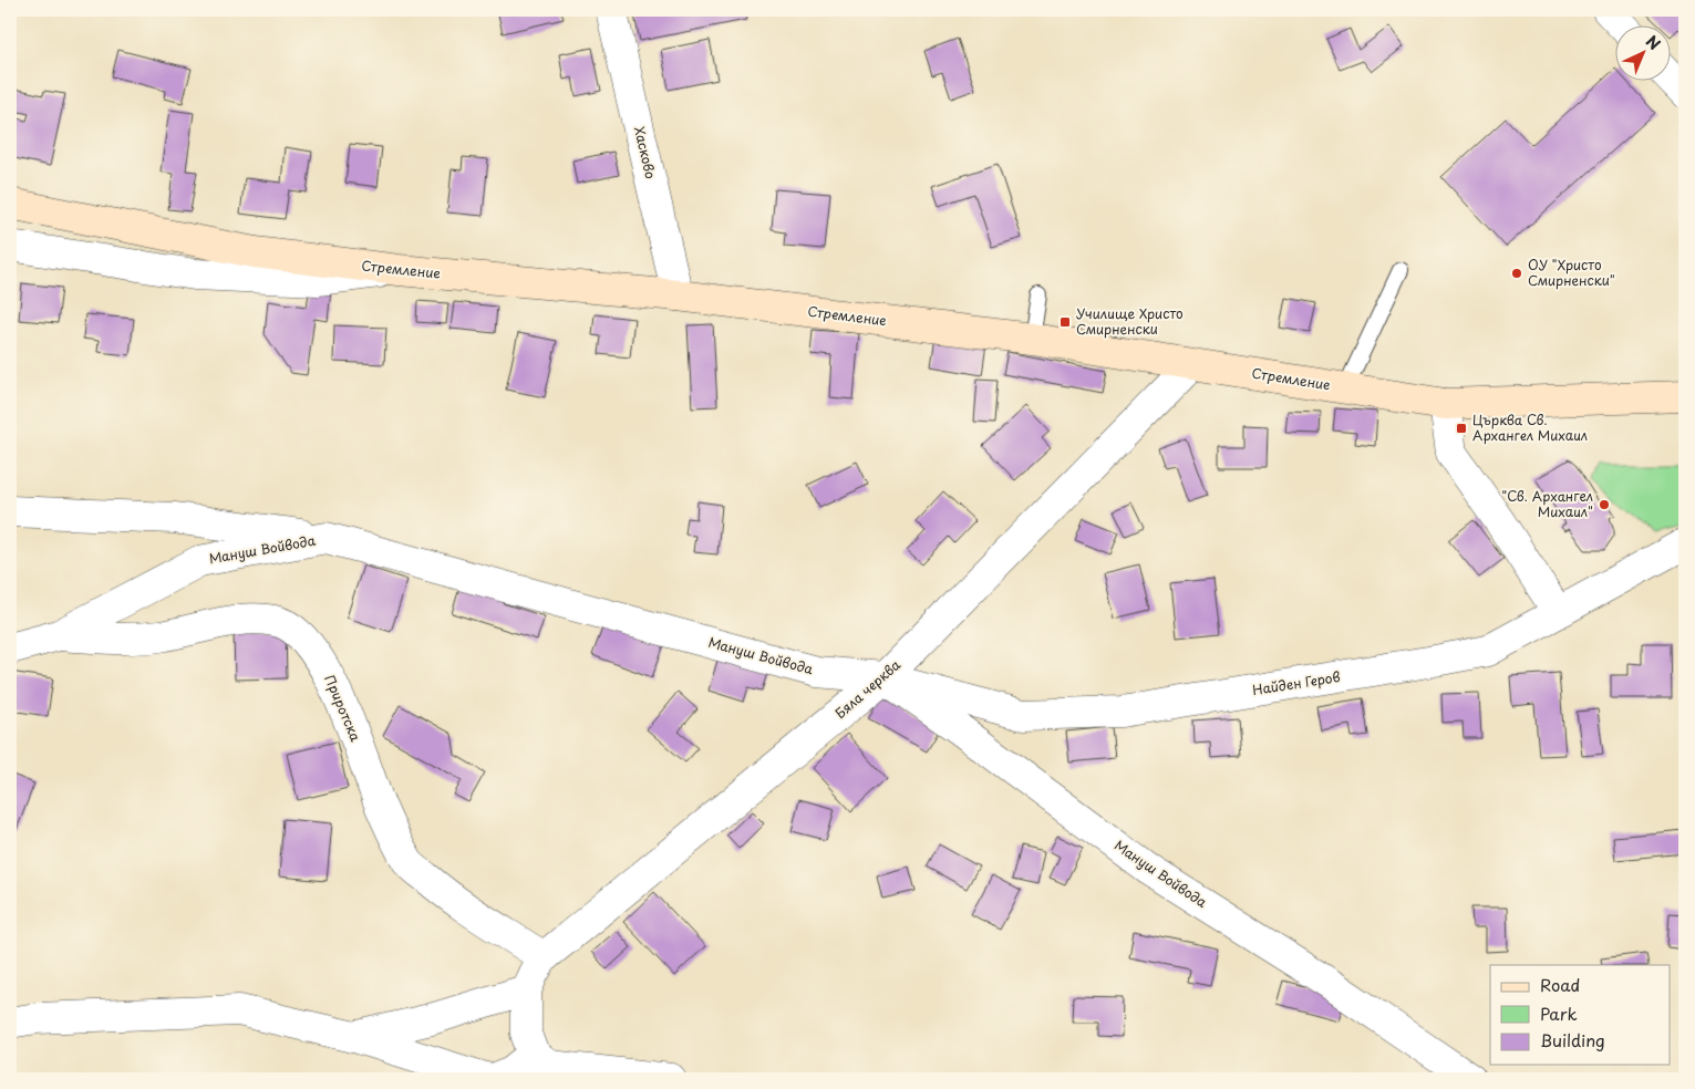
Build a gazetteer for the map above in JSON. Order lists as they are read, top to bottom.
{
  "streets": {
    "street": [
      "Хасково",
      "Стремление",
      "Мануш Войвода",
      "Найден Геров",
      "Бяла черква",
      "Приротска"
    ]
  },
  "crossings": [
    ["Хасково", "Стремление"],
    ["Стремление", "Бяла черква"],
    ["Мануш Войвода", "Найден Геров"],
    ["Мануш Войвода", "Бяла черква"],
    ["Мануш Войвода", "Приротска"],
    ["Найден Геров", "Бяла черква"],
    ["Бяла черква", "Приротска"]
  ],
  "places": {
    "other": ["ОУ \"Христо Смирненски\"", "\"Св. Архангел Михаил\""],
    "transit": ["Училище Христо Смирненски", "Църква Св. Архангел Михаил"]
  },
  "legend": ["Road", "Park", "Building"],
  "north": "top right"
}
